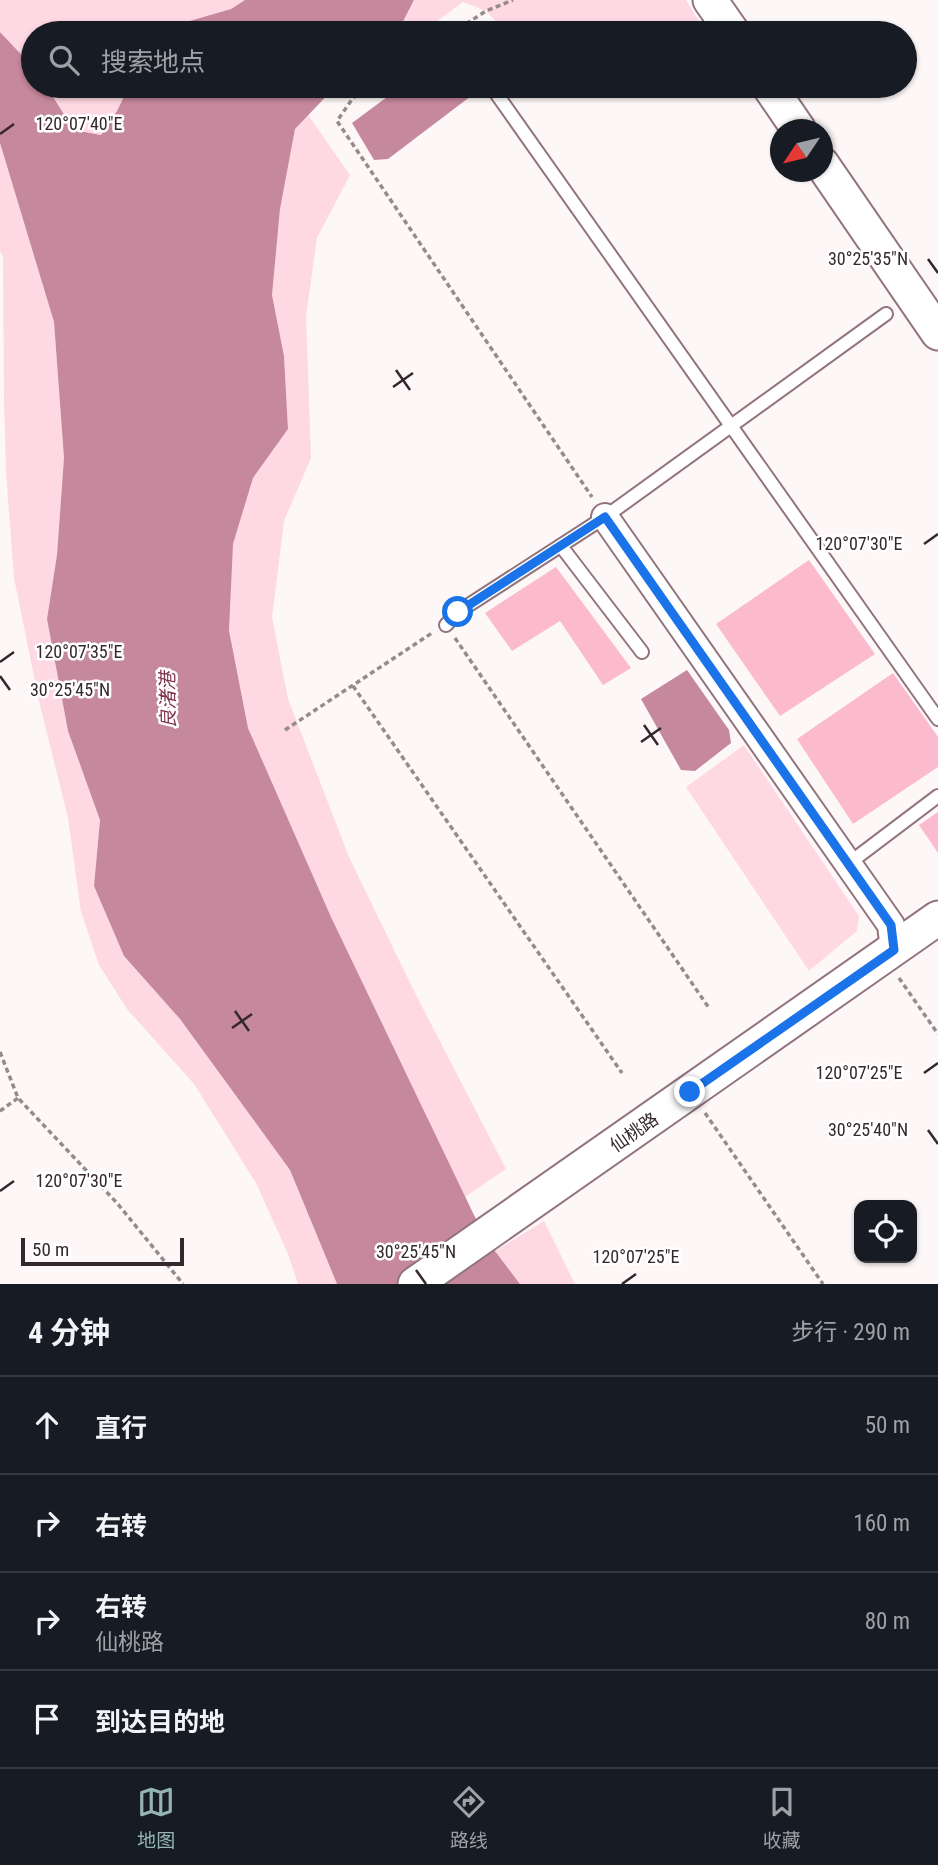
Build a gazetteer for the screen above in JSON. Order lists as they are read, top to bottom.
{
  "streets": {
    "street": ["仙桃路"]
  },
  "water": ["良渚港"],
  "scale_bar": "50 m",
  "north": "bottom left",
  "page": {
    "search": "搜索地点",
    "scale": "50 m",
    "heading": ["4 分钟", "步行 · 290 m"],
    "list": [
      ["直行", "50 m"],
      ["右转", "160 m"],
      ["右转", "仙桃路", "80 m"],
      "到达目的地"
    ],
    "nav": ["地图", "路线", "收藏"]
  },
  "coordinates": [
    "120°07'40\"E",
    "30°25'35\"N",
    "120°07'30\"E",
    "120°07'35\"E",
    "30°25'45\"N",
    "120°07'25\"E",
    "30°25'40\"N"
  ]
}
